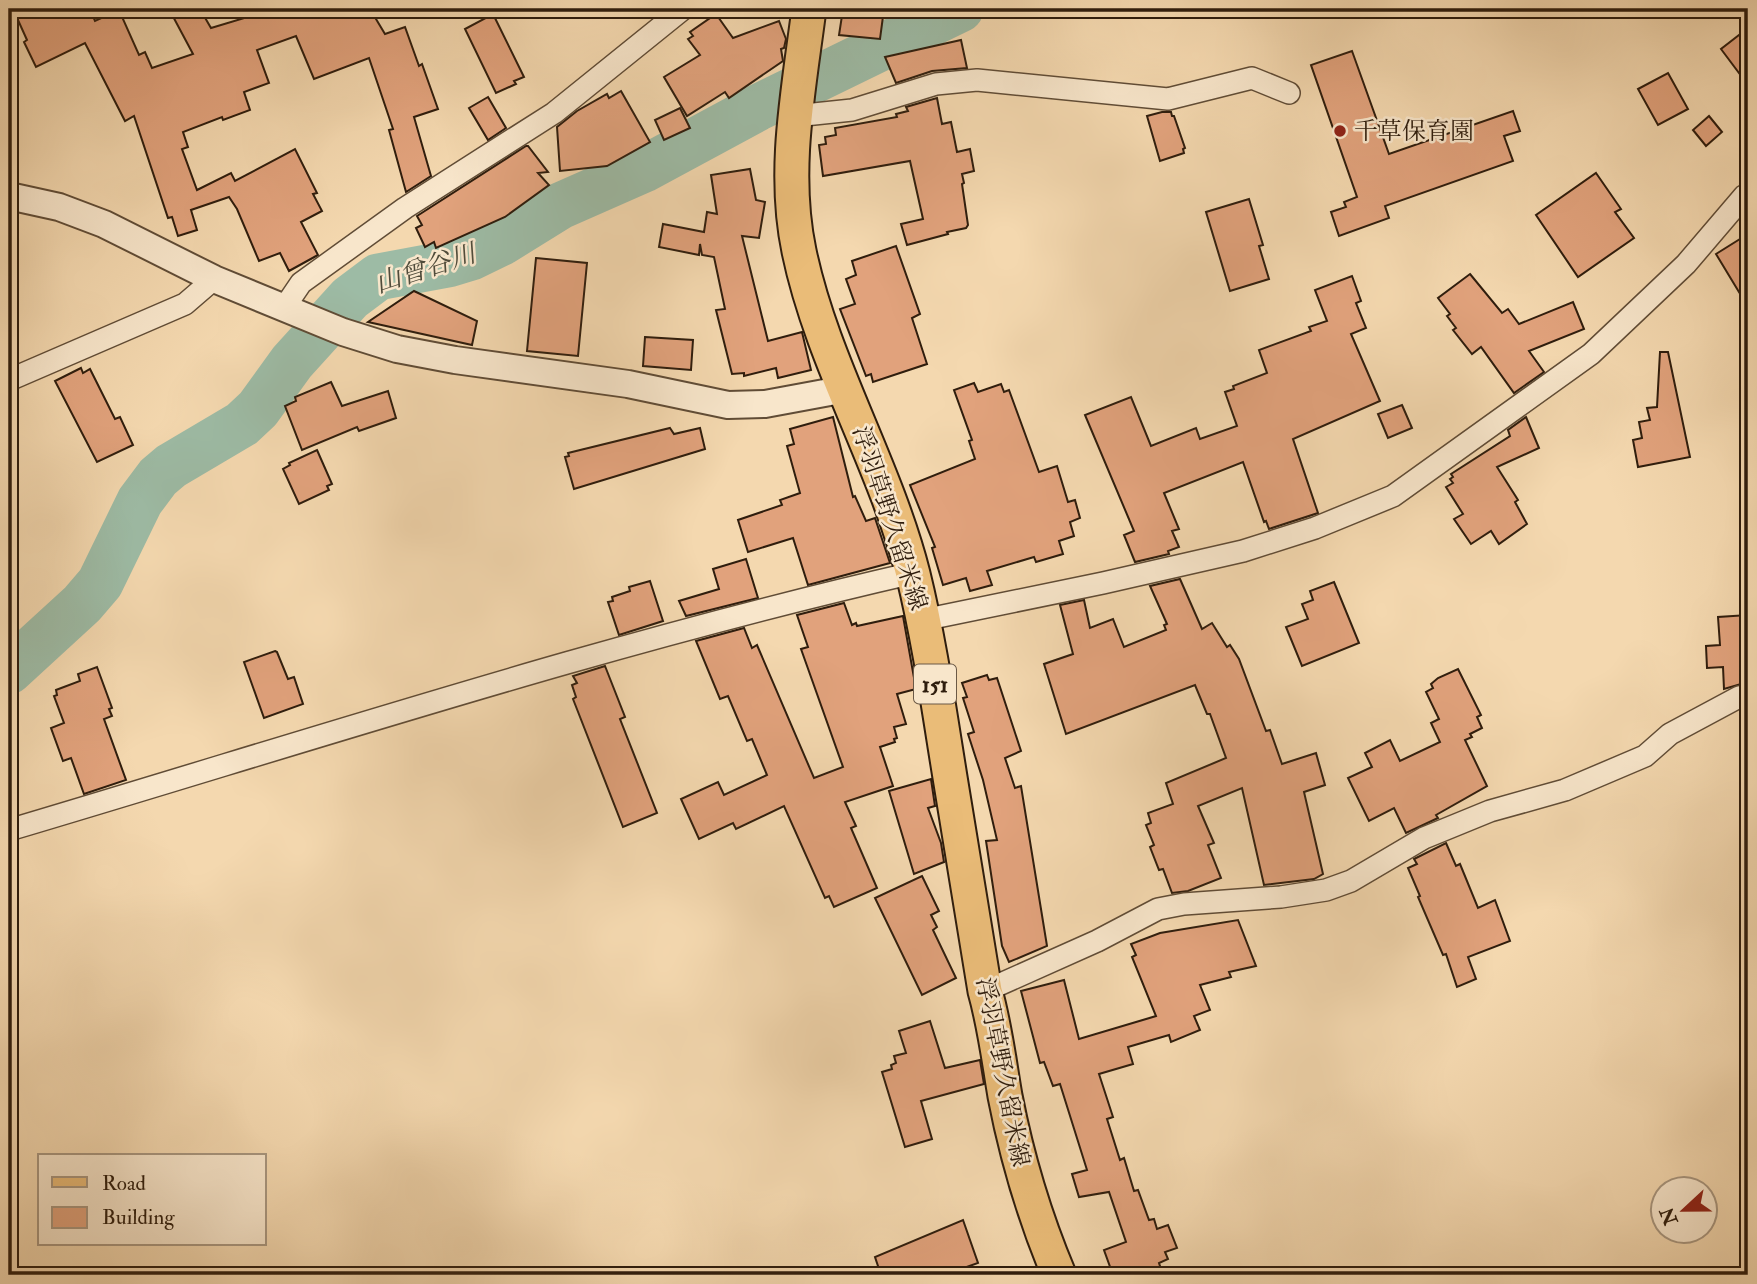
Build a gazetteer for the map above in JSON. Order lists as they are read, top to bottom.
{
  "streets": {
    "main road": ["浮羽草野久留米線", "151"]
  },
  "water": ["山曾谷川"],
  "places": ["千草保育園"],
  "legend": ["Road", "Building"],
  "north": "left"
}
